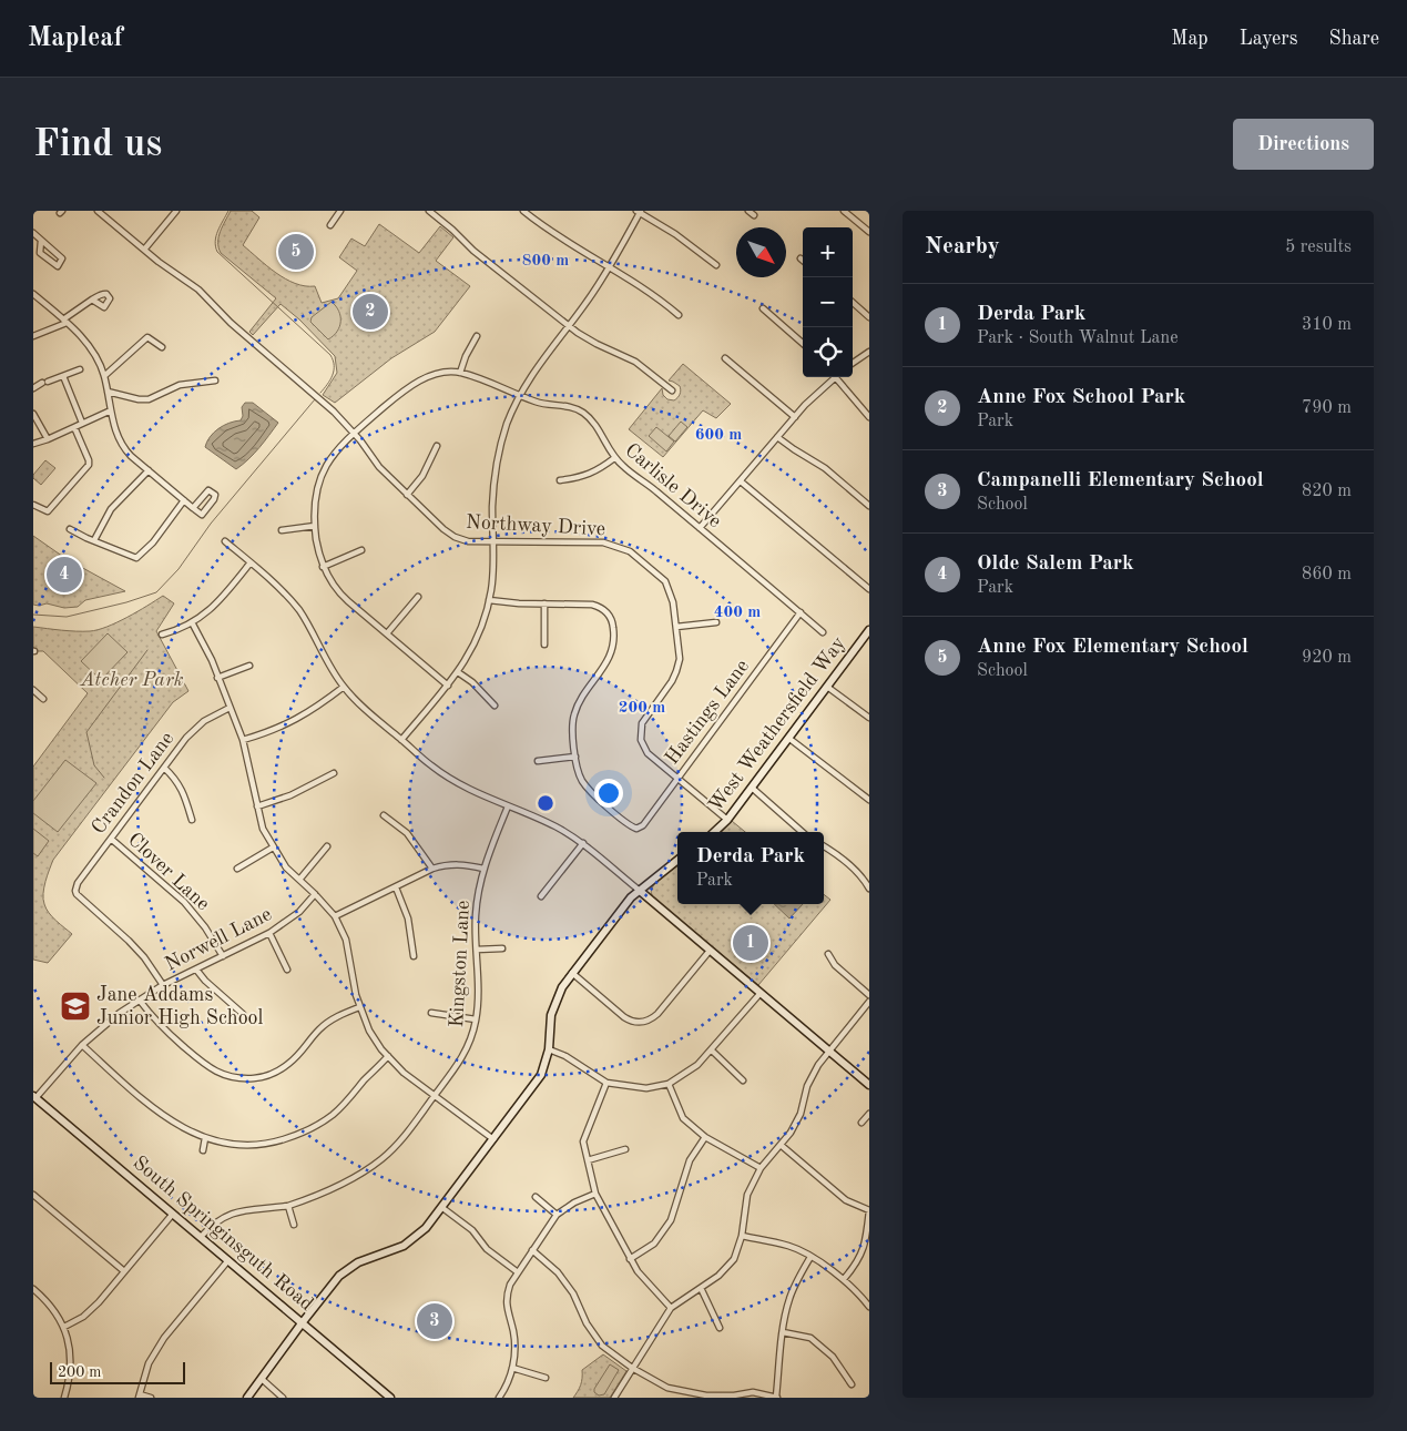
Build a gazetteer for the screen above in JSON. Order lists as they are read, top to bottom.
{
  "streets": {
    "street": [
      "Carlisle Drive",
      "Northway Drive",
      "Hastings Lane",
      "West Weathersfield Way",
      "Crandon Lane",
      "Clover Lane",
      "Norwell Lane",
      "Kingston Lane",
      "South Springinsguth Road"
    ]
  },
  "crossings": [
    ["Carlisle Drive", "Northway Drive"],
    ["Carlisle Drive", "Hastings Lane"],
    ["Northway Drive", "Hastings Lane"],
    ["Northway Drive", "West Weathersfield Way"],
    ["Crandon Lane", "Clover Lane"],
    ["Crandon Lane", "Norwell Lane"],
    ["Clover Lane", "Norwell Lane"],
    ["Norwell Lane", "South Springinsguth Road"],
    ["Kingston Lane", "South Springinsguth Road"]
  ],
  "parks": ["Atcher Park"],
  "places": {
    "school or university": ["Jane Addams Junior High School"]
  },
  "scale_bar": "200 m",
  "north": "bottom right",
  "page": {
    "header": "Mapleaf",
    "nav": ["Map", "Layers", "Share"],
    "buttons": "Directions",
    "title": "Find us",
    "heading": ["Nearby", "5 results"],
    "map_buttons": ["+", "−"],
    "pins": [
      "5",
      "2",
      "4",
      "1",
      "3"
    ],
    "list": [
      {
        "mark": "1",
        "name": "Derda Park",
        "note": "Park · South Walnut Lane",
        "value": "310 m"
      },
      {
        "mark": "2",
        "name": "Anne Fox School Park",
        "note": "Park",
        "value": "790 m"
      },
      {
        "mark": "3",
        "name": "Campanelli Elementary School",
        "note": "School",
        "value": "820 m"
      },
      {
        "mark": "4",
        "name": "Olde Salem Park",
        "note": "Park",
        "value": "860 m"
      },
      {
        "mark": "5",
        "name": "Anne Fox Elementary School",
        "note": "School",
        "value": "920 m"
      }
    ],
    "popup": ["Derda Park", "Park"],
    "scale": "200 m"
  },
  "rings": [
    "800 m",
    "600 m",
    "400 m",
    "200 m"
  ]
}
